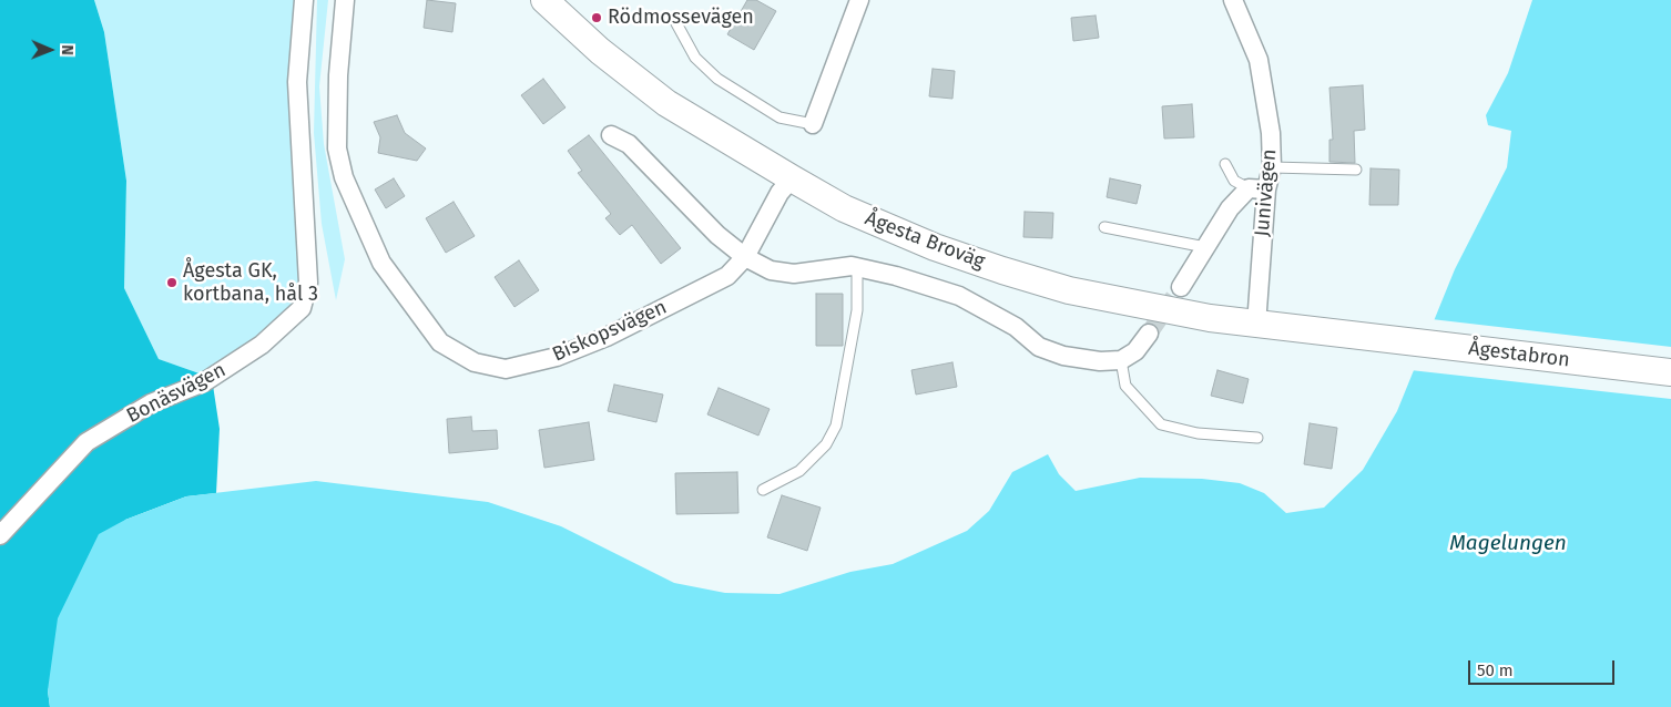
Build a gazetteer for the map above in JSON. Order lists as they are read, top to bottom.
{
  "streets": {
    "main road": ["Ågesta Broväg", "Ågestabron"],
    "street": ["Junivägen", "Biskopsvägen", "Bonäsvägen"]
  },
  "crossings": [
    ["Junivägen", "Ågesta Broväg"],
    ["Ågesta Broväg", "Biskopsvägen"],
    ["Ågesta Broväg", "Ågestabron"]
  ],
  "water": ["Magelungen"],
  "places": ["Rödmossevägen", "Ågesta GK, kortbana, hål 3"],
  "scale_bar": "50 m",
  "north": "right"
}
